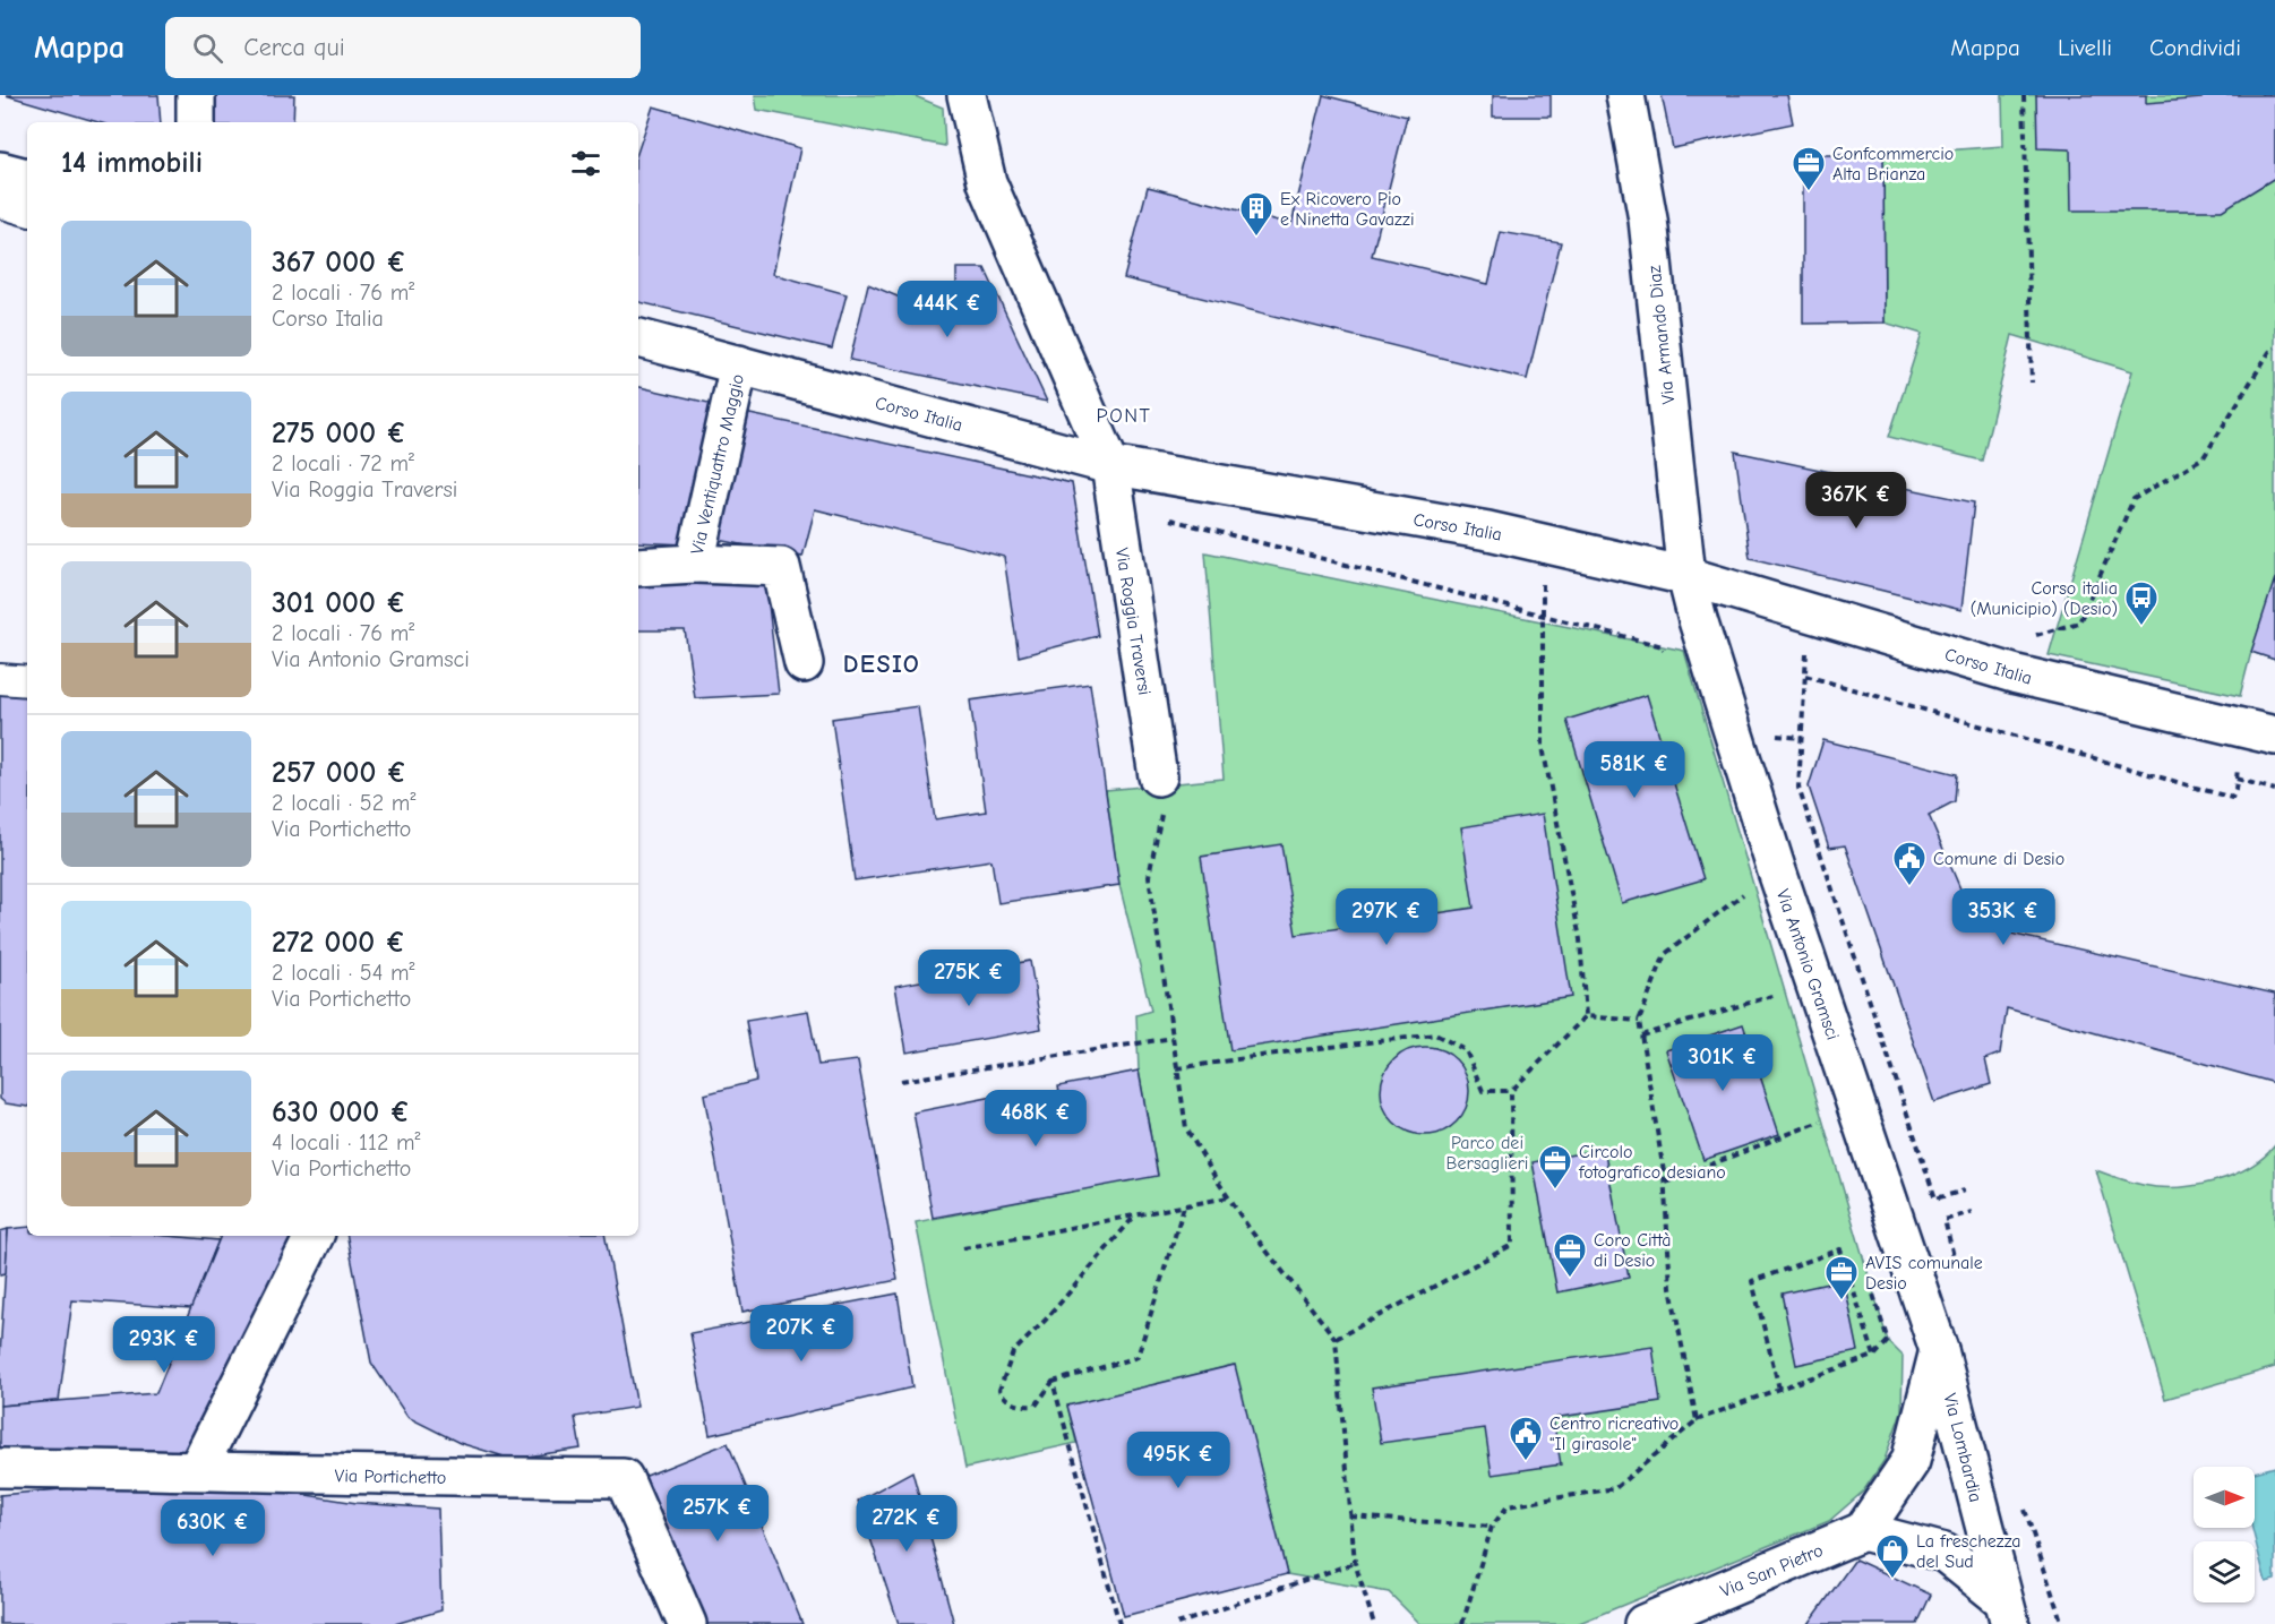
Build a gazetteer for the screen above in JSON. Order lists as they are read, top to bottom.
{
  "streets": {
    "street": [
      "Via Armando Diaz",
      "Corso Italia",
      "Via Ventiquattro Maggio",
      "Via Roggia Traversi",
      "Via Antonio Gramsci",
      "Via Lombardia",
      "Via Portichetto",
      "Via San Pietro"
    ]
  },
  "crossings": [
    ["Via Armando Diaz", "Corso Italia"],
    ["Via Armando Diaz", "Via Antonio Gramsci"],
    ["Corso Italia", "Via Ventiquattro Maggio"],
    ["Corso Italia", "Via Roggia Traversi"],
    ["Corso Italia", "Via Antonio Gramsci"],
    ["Via Antonio Gramsci", "Via Lombardia"]
  ],
  "districts": ["PONT", "DESIO"],
  "parks": ["Parco dei Bersaglieri"],
  "places": {
    "office": [
      "Confcommercio Alta Brianza",
      "Circolo fotografico desiano",
      "Coro Città di Desio",
      "AVIS comunale Desio"
    ],
    "building": ["Ex Ricovero Pio e Ninetta Gavazzi"],
    "bus stop": ["Corso italia (Municipio) (Desio)"],
    "public building": ["Comune di Desio", "Centro ricreativo \"Il girasole\""],
    "shop": ["La freschezza del Sud"]
  },
  "north": "right",
  "page": {
    "header": "Mappa",
    "search": "Cerca qui",
    "nav": ["Mappa", "Livelli", "Condividi"],
    "heading": "14 immobili",
    "list": [
      {
        "name": "367 000 €",
        "note": "2 locali · 76 m² · Corso Italia"
      },
      {
        "name": "275 000 €",
        "note": "2 locali · 72 m² · Via Roggia Traversi"
      },
      {
        "name": "301 000 €",
        "note": "2 locali · 76 m² · Via Antonio Gramsci"
      },
      {
        "name": "257 000 €",
        "note": "2 locali · 52 m² · Via Portichetto"
      },
      {
        "name": "272 000 €",
        "note": "2 locali · 54 m² · Via Portichetto"
      },
      {
        "name": "630 000 €",
        "note": "4 locali · 112 m² · Via Portichetto"
      }
    ],
    "price": [
      "444K €",
      "367K €",
      "581K €",
      "297K €",
      "353K €",
      "275K €",
      "301K €",
      "468K €",
      "207K €",
      "293K €",
      "495K €",
      "257K €",
      "272K €",
      "630K €"
    ]
  }
}
